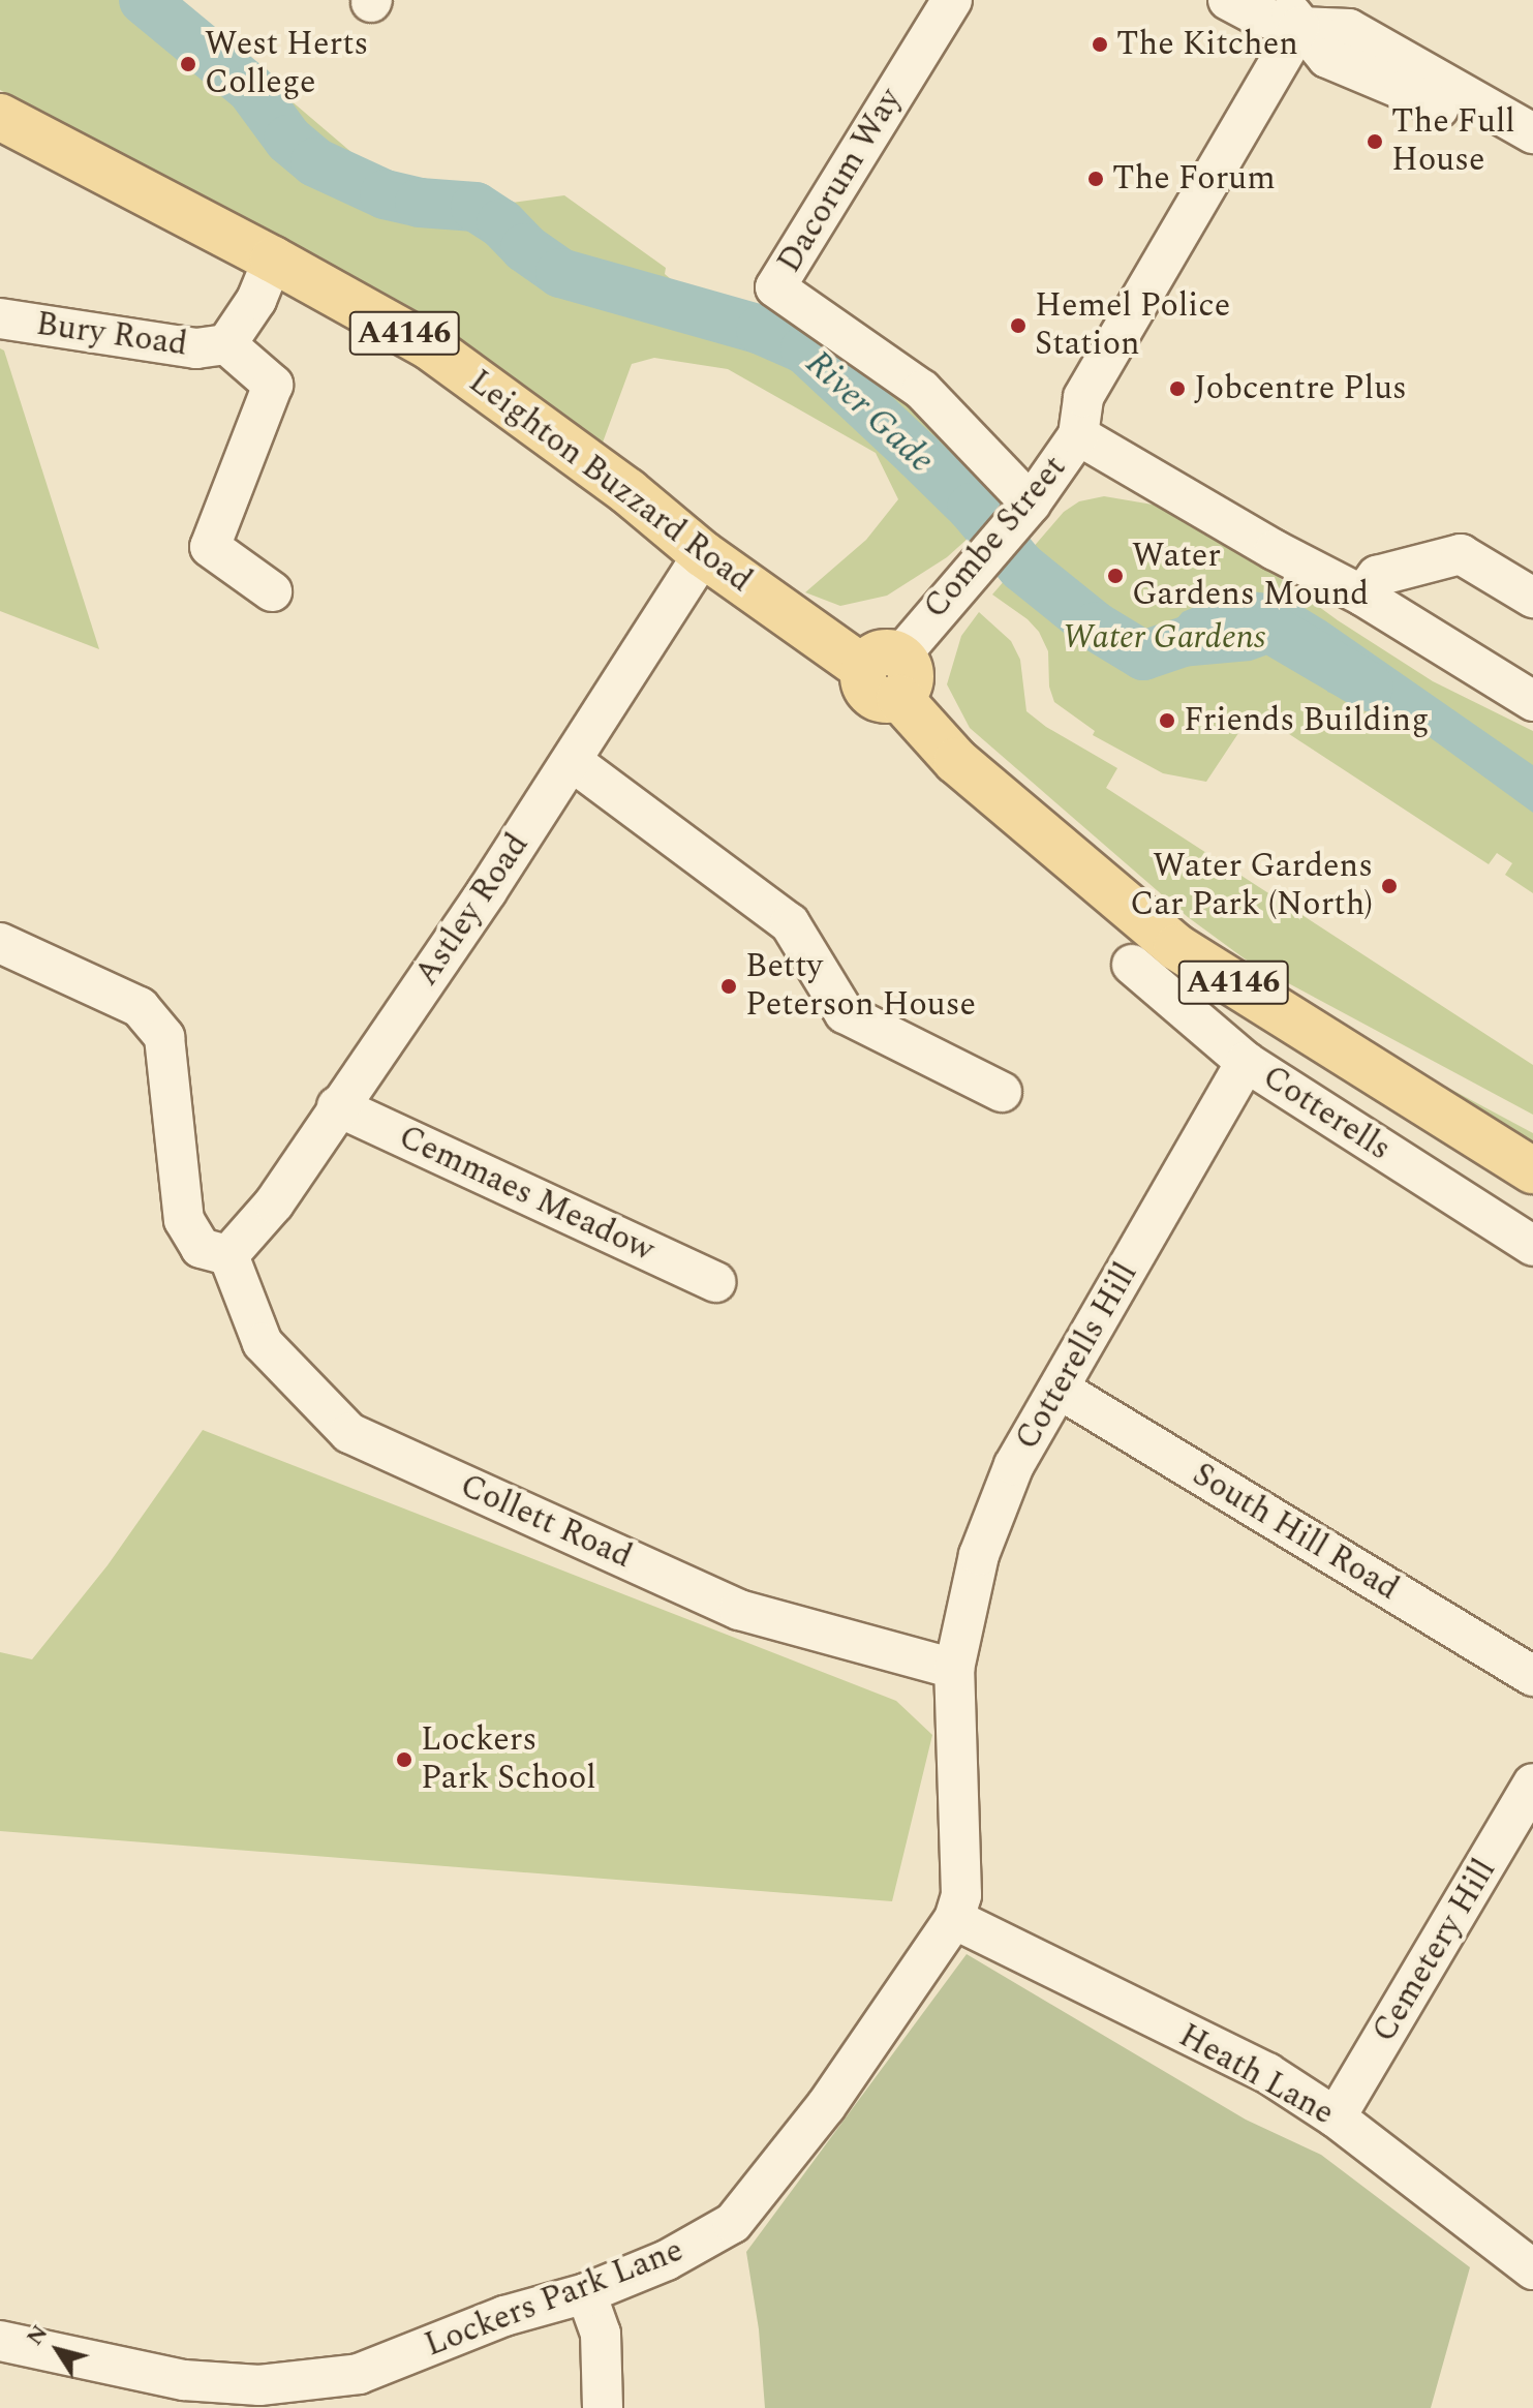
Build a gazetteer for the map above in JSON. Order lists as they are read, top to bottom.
{
  "streets": {
    "main road": ["A4146", "Leighton Buzzard Road"],
    "street": [
      "Dacorum Way",
      "Bury Road",
      "Combe Street",
      "Astley Road",
      "Cotterells",
      "Cemmaes Meadow",
      "Cotterells Hill",
      "Collett Road",
      "South Hill Road",
      "Cemetery Hill",
      "Heath Lane",
      "Lockers Park Lane"
    ]
  },
  "crossings": [
    ["Dacorum Way", "Combe Street"],
    ["Bury Road", "Leighton Buzzard Road"],
    ["Leighton Buzzard Road", "Combe Street"],
    ["Leighton Buzzard Road", "Astley Road"],
    ["Astley Road", "Cemmaes Meadow"],
    ["Astley Road", "Collett Road"],
    ["Cotterells", "Cotterells Hill"],
    ["Cotterells Hill", "Collett Road"],
    ["Cotterells Hill", "South Hill Road"],
    ["Cotterells Hill", "Lockers Park Lane"],
    ["Collett Road", "Lockers Park Lane"],
    ["Cemetery Hill", "Heath Lane"],
    ["Heath Lane", "Lockers Park Lane"]
  ],
  "water": ["River Gade"],
  "parks": ["Water Gardens"],
  "places": [
    "The Kitchen",
    "West Herts College",
    "The Full House",
    "The Forum",
    "Hemel Police Station",
    "Jobcentre Plus",
    "Water Gardens Mound",
    "Friends Building",
    "Water Gardens Car Park (North)",
    "Betty Peterson House",
    "Lockers Park School"
  ],
  "north": "top left"
}
